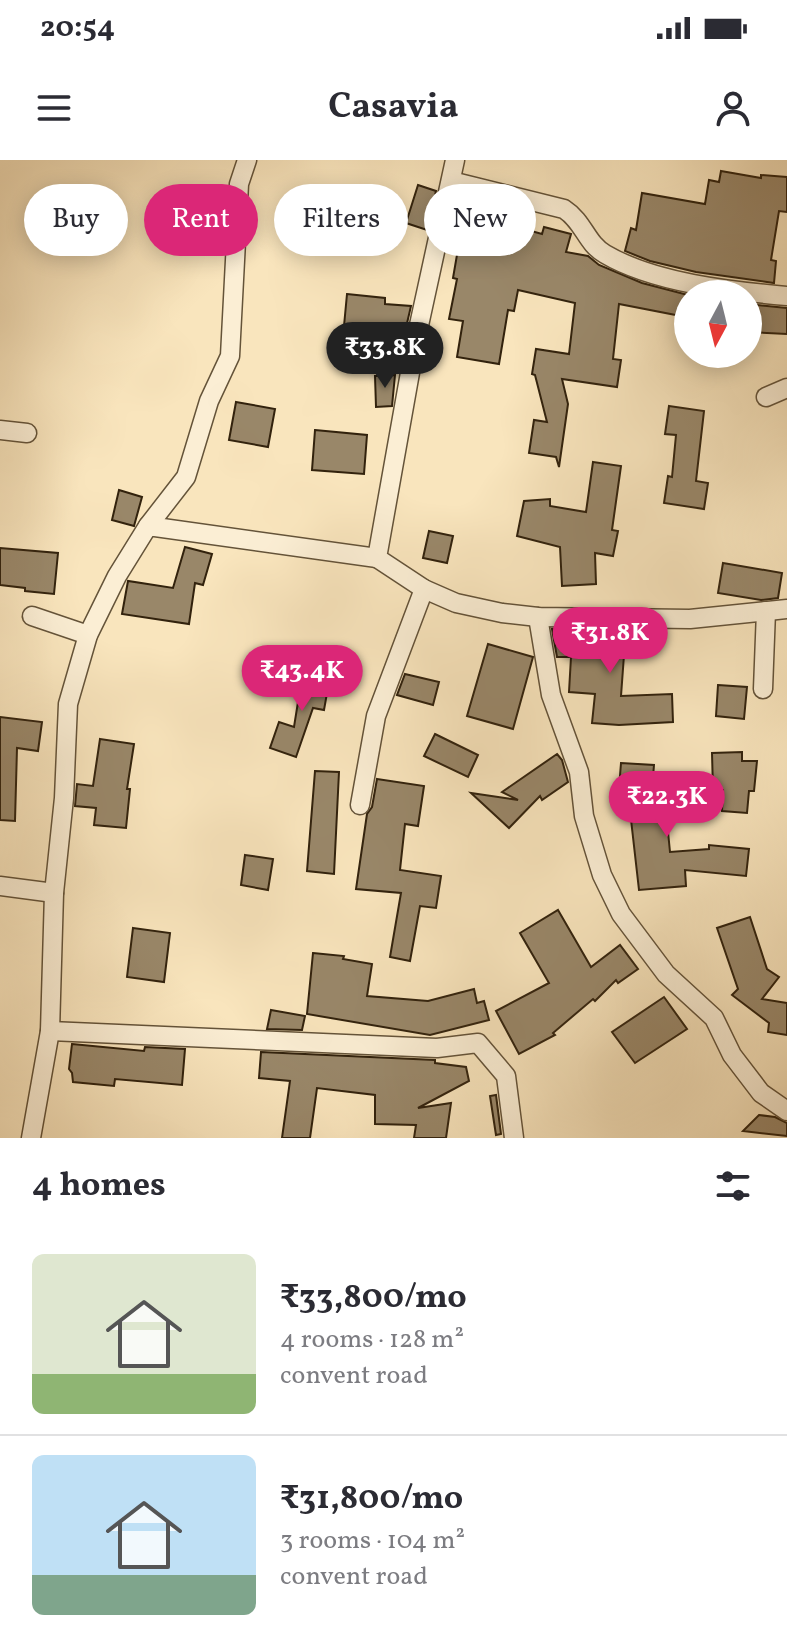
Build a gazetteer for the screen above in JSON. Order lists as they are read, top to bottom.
{
  "north": "bottom",
  "page": {
    "status": "20:54",
    "header": "Casavia",
    "chip": [
      "Buy",
      "Rent",
      "Filters",
      "New"
    ],
    "price": [
      "₹33.8K",
      "₹31.8K",
      "₹43.4K",
      "₹22.3K"
    ],
    "heading": "4 homes",
    "list": [
      {
        "name": "₹33,800/mo",
        "note": "4 rooms · 128 m² · convent road"
      },
      {
        "name": "₹31,800/mo",
        "note": "3 rooms · 104 m² · convent road"
      }
    ]
  }
}
